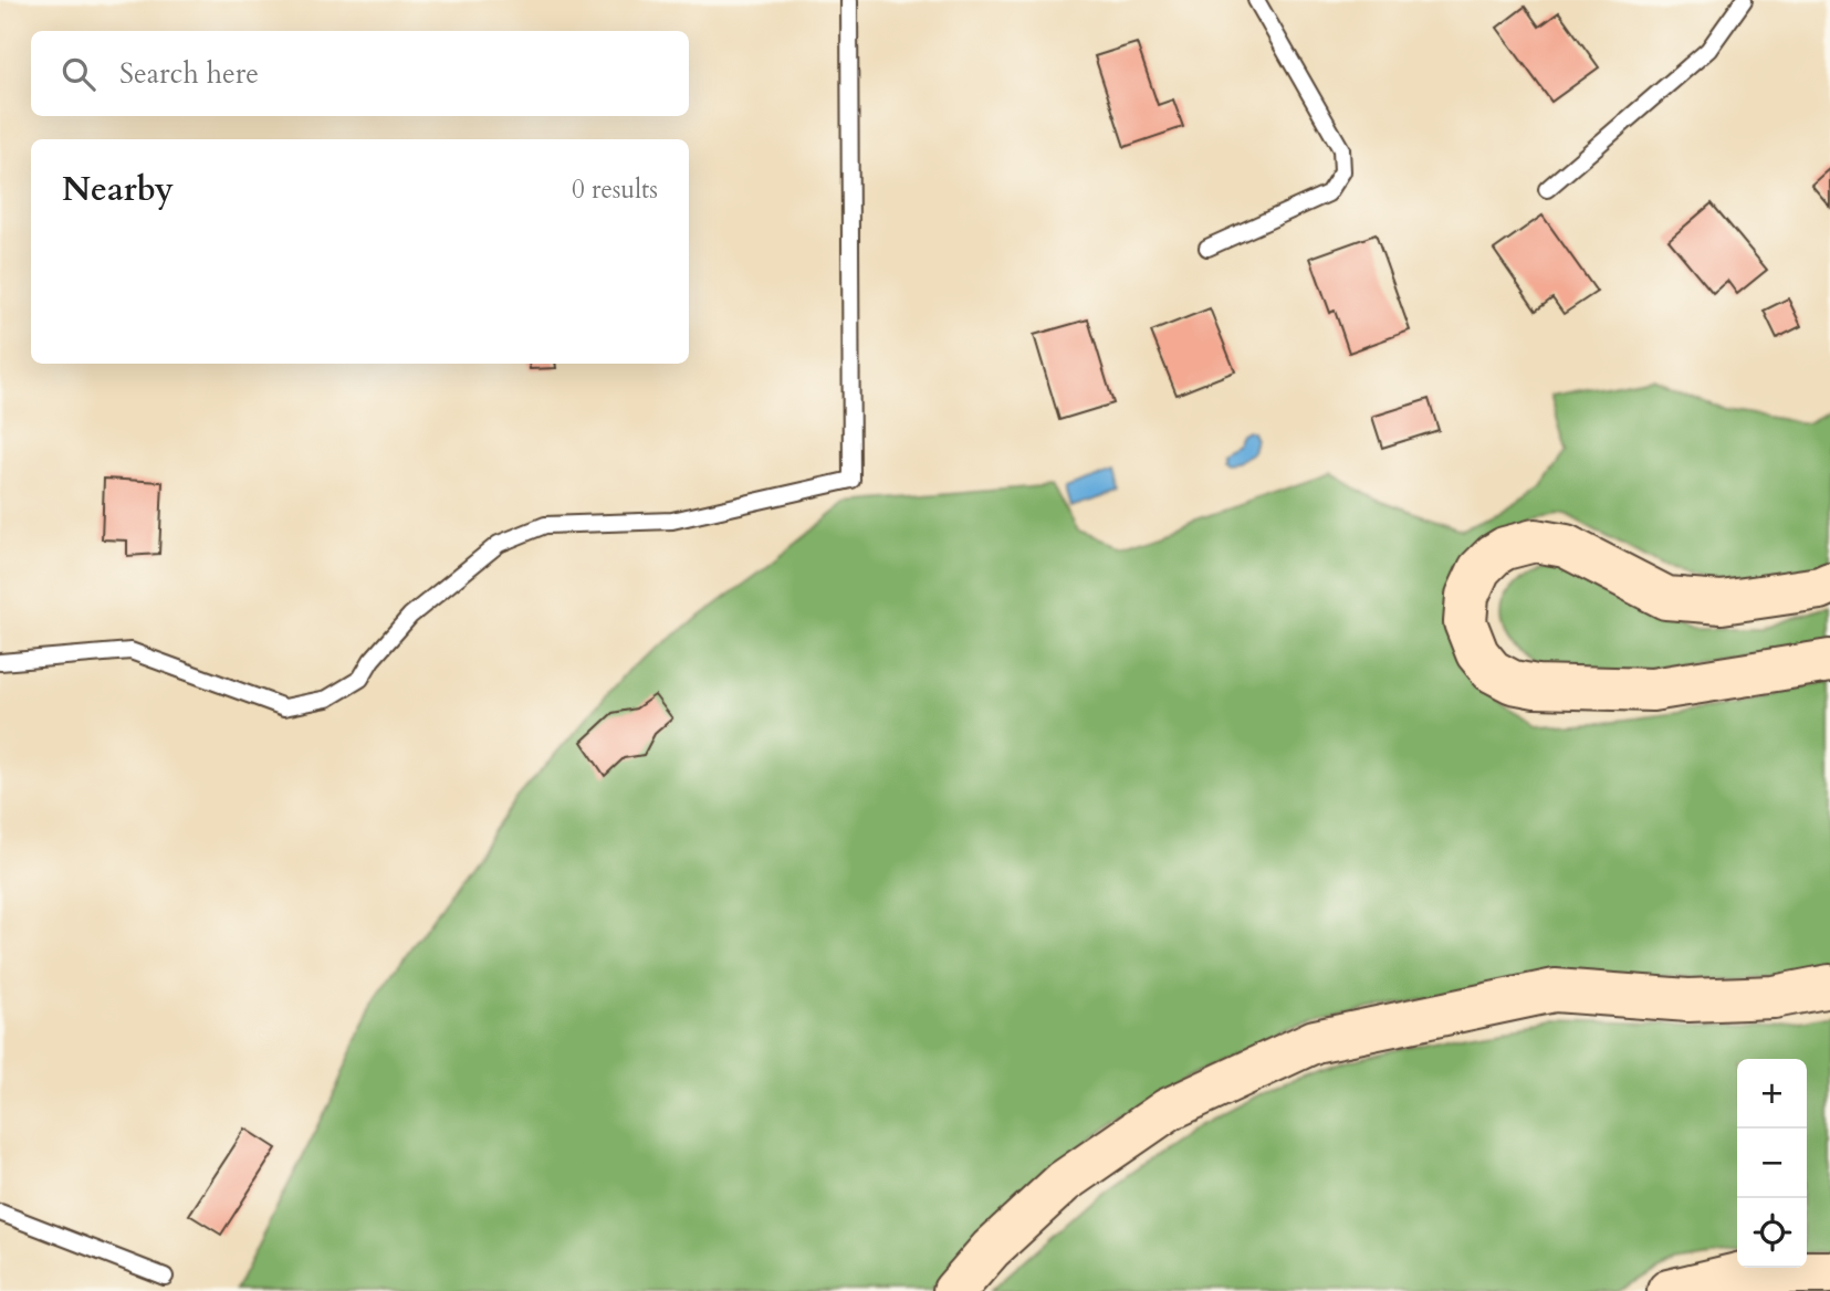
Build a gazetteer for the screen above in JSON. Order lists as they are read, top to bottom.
{
  "page": {
    "search": "Search here",
    "heading": ["Nearby", "0 results"],
    "map_buttons": ["+", "−"]
  }
}
